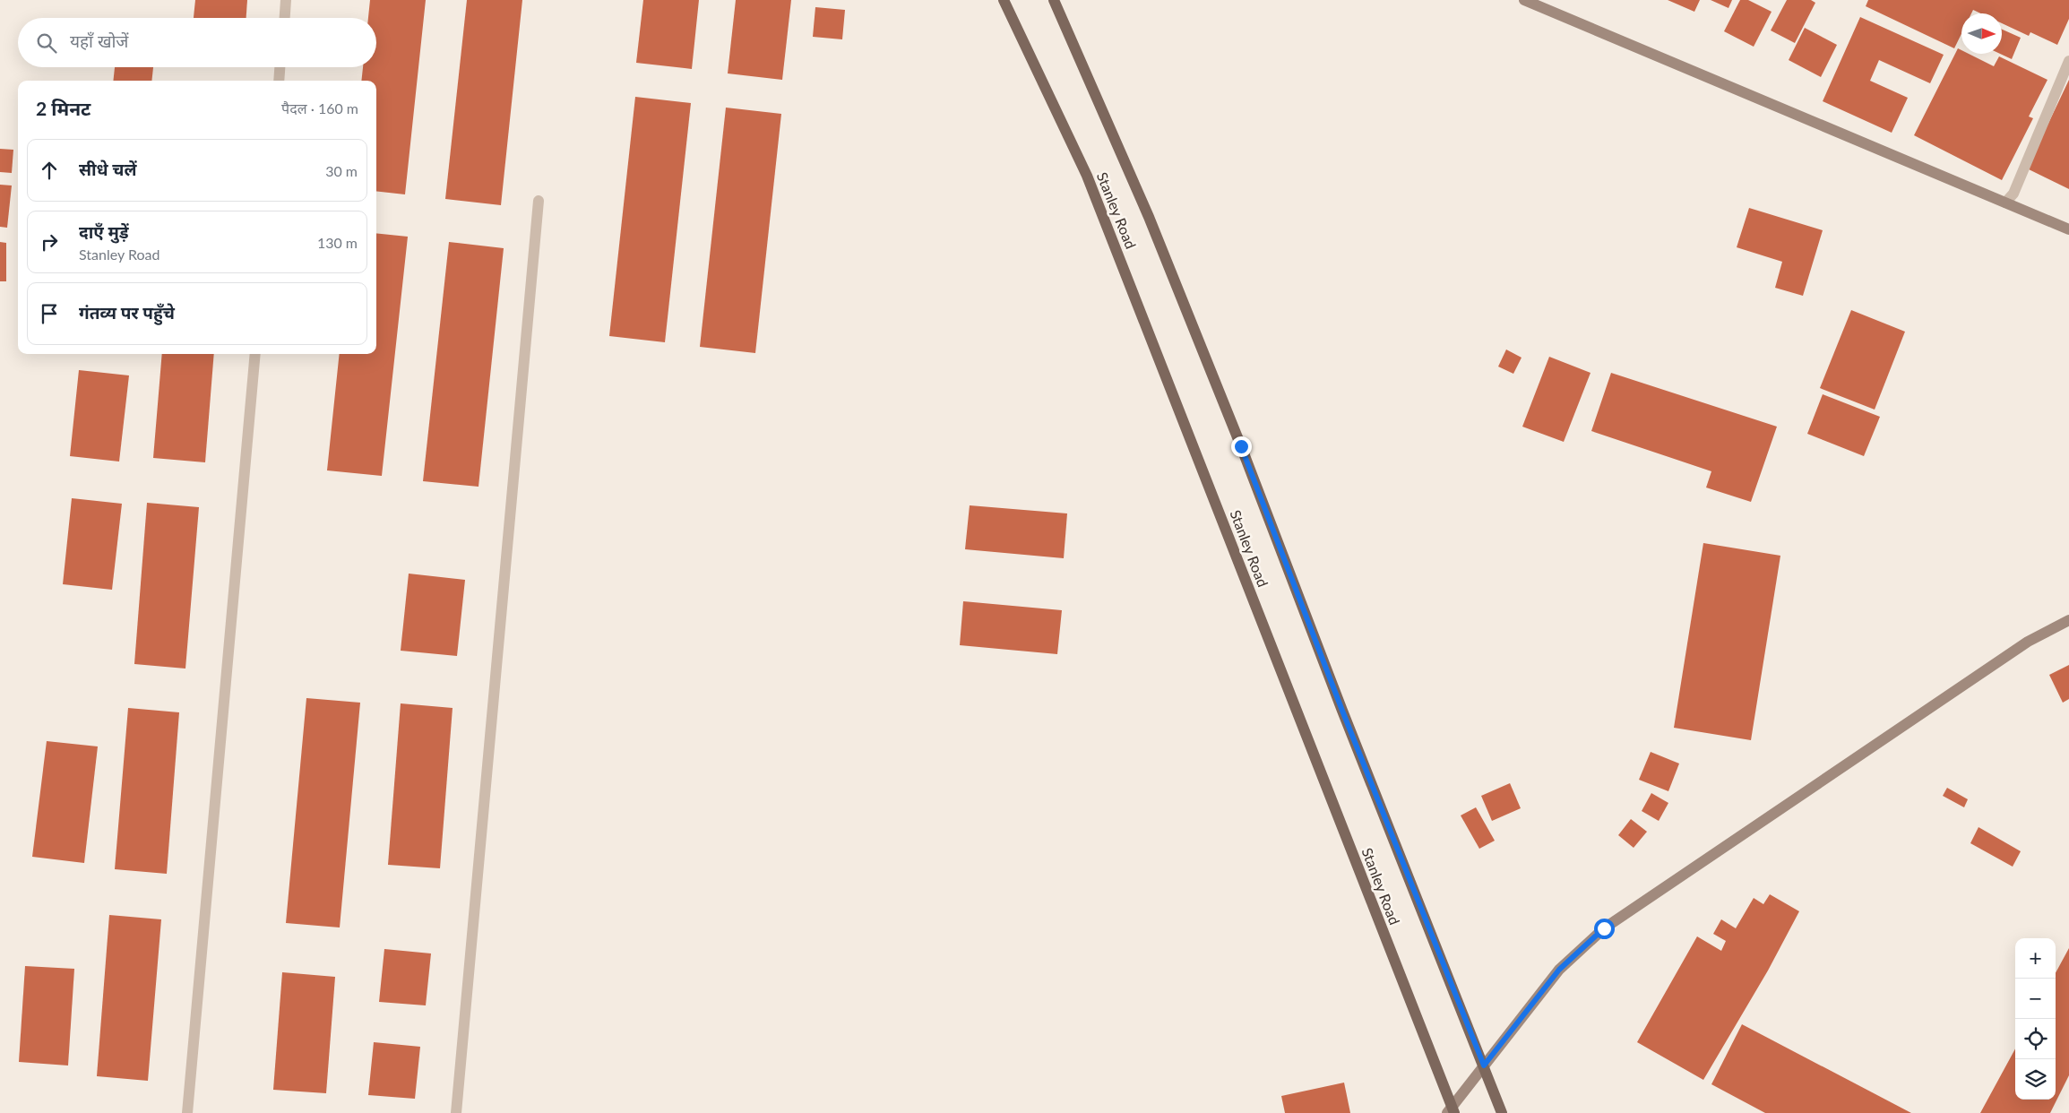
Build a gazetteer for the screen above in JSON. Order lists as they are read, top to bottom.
{
  "streets": {
    "main road": ["Stanley Road"]
  },
  "north": "right",
  "page": {
    "search": "यहाँ खोजें",
    "heading": ["2 मिनट", "पैदल · 160 m"],
    "list": [
      ["सीधे चलें", "30 m"],
      ["दाएँ मुड़ें", "Stanley Road", "130 m"],
      "गंतव्य पर पहुँचे"
    ],
    "map_buttons": ["+", "−"]
  }
}
